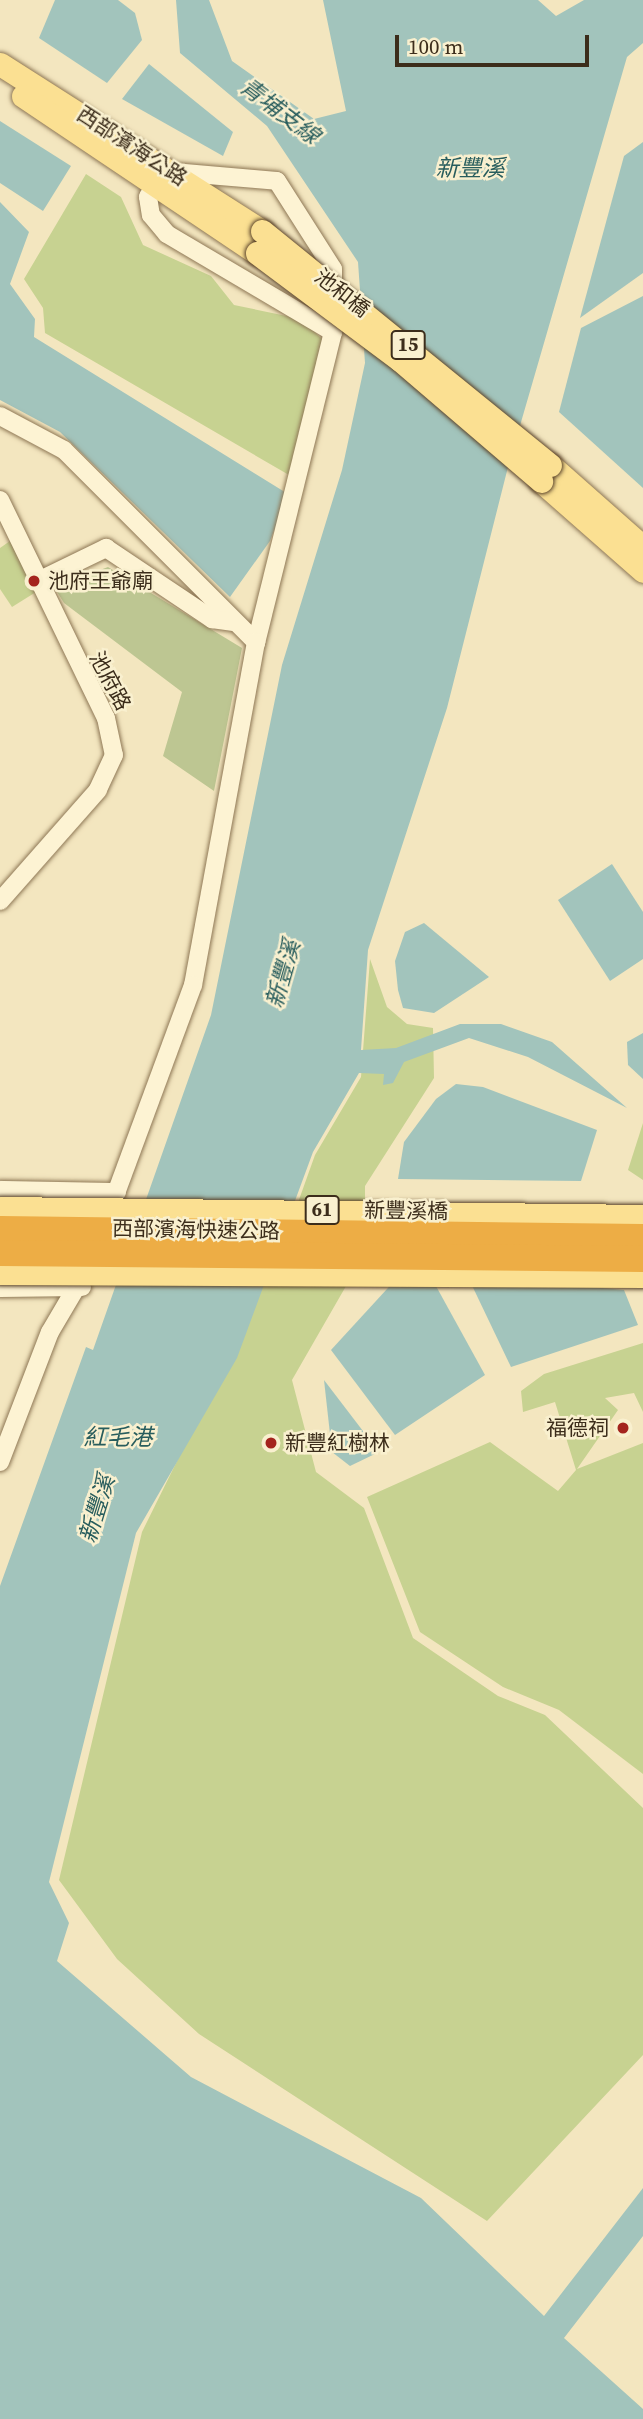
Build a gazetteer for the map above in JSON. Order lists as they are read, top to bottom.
{
  "streets": {
    "highway": ["61", "西部濱海快速公路"],
    "main road": [
      "西部濱海公路",
      "池和橋",
      "15",
      "新豐溪橋"
    ],
    "street": ["池府路"]
  },
  "crossings": [
    ["西部濱海公路", "池和橋"],
    ["池和橋", "15"]
  ],
  "water": ["青埔支線", "新豐溪", "紅毛港"],
  "places": ["池府王爺廟", "福德祠", "新豐紅樹林"],
  "scale_bar": "100 m"
}
